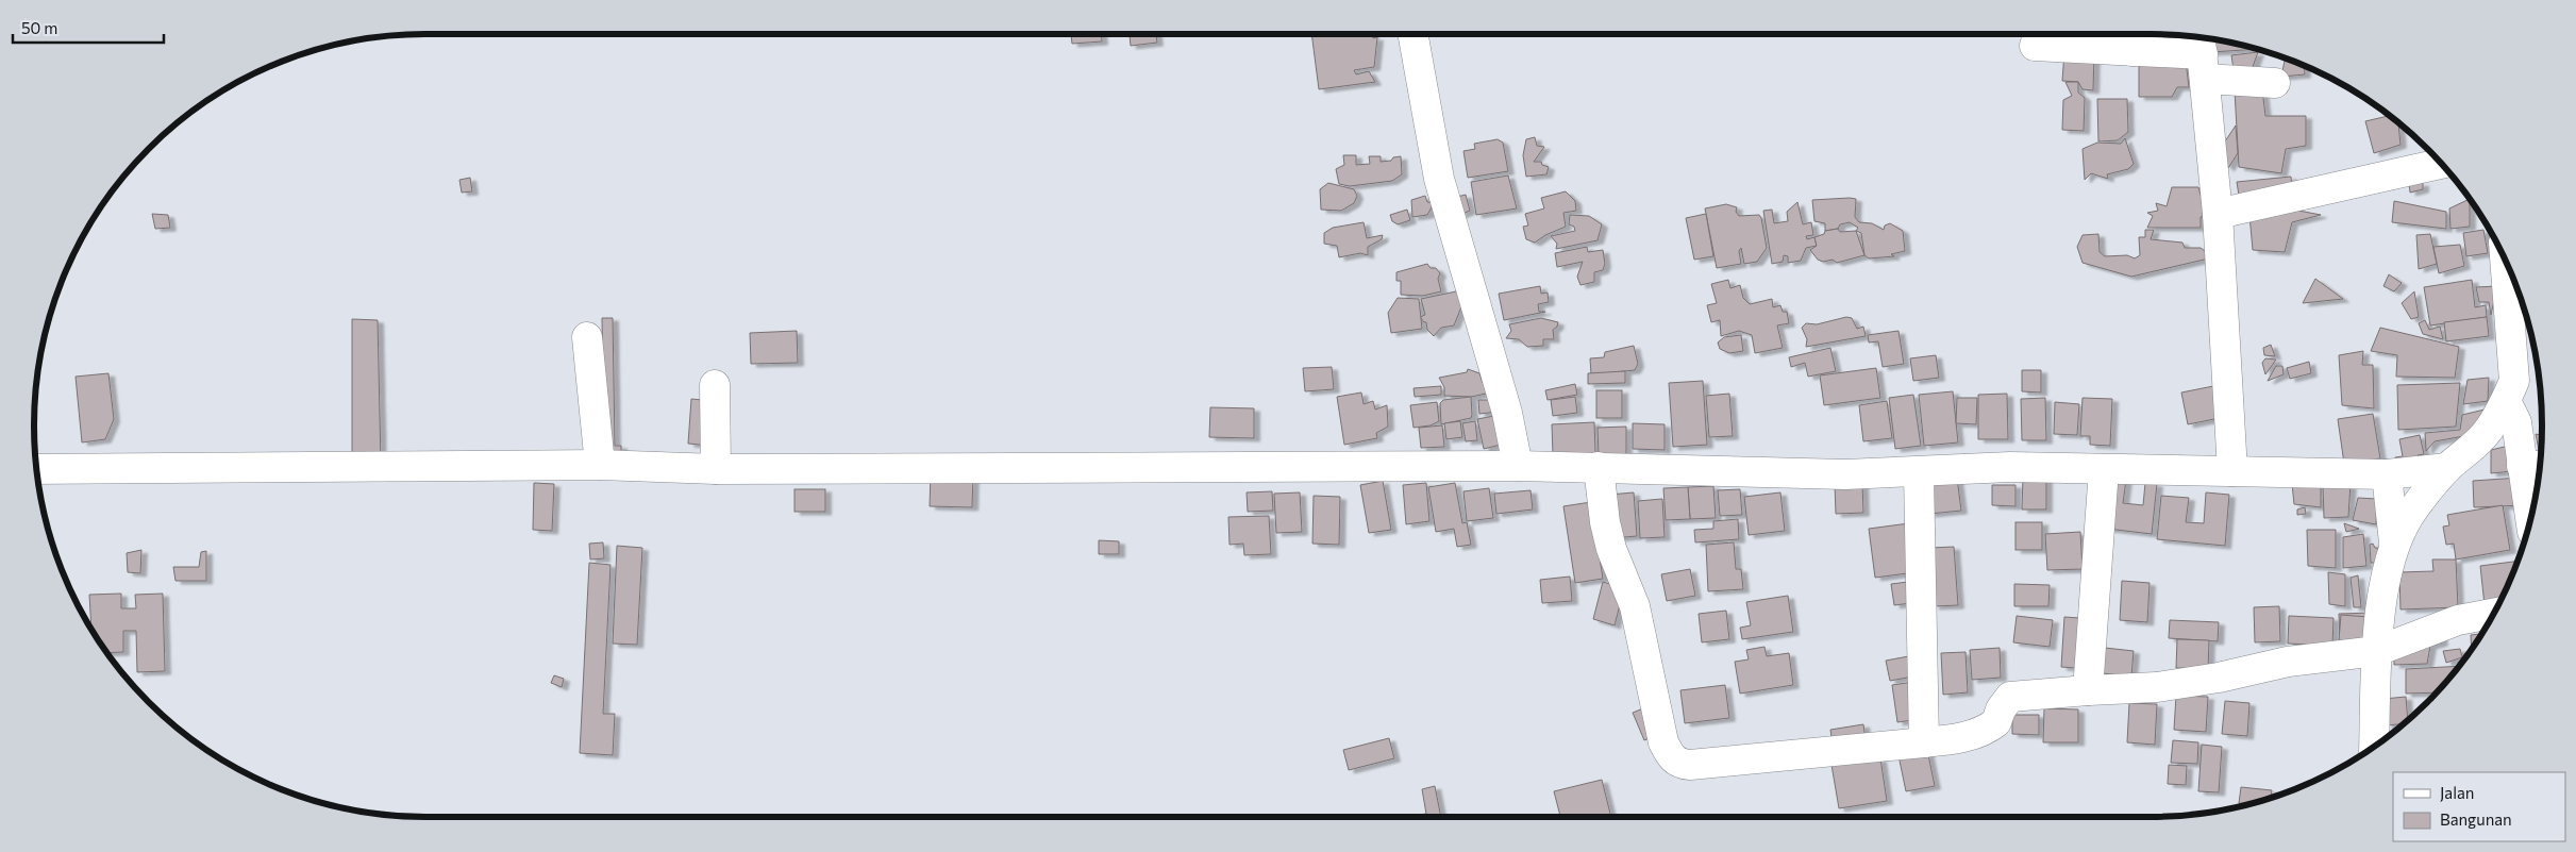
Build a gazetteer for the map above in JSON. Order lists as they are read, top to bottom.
{
  "legend": ["Jalan", "Bangunan"],
  "scale_bar": "50 m"
}
